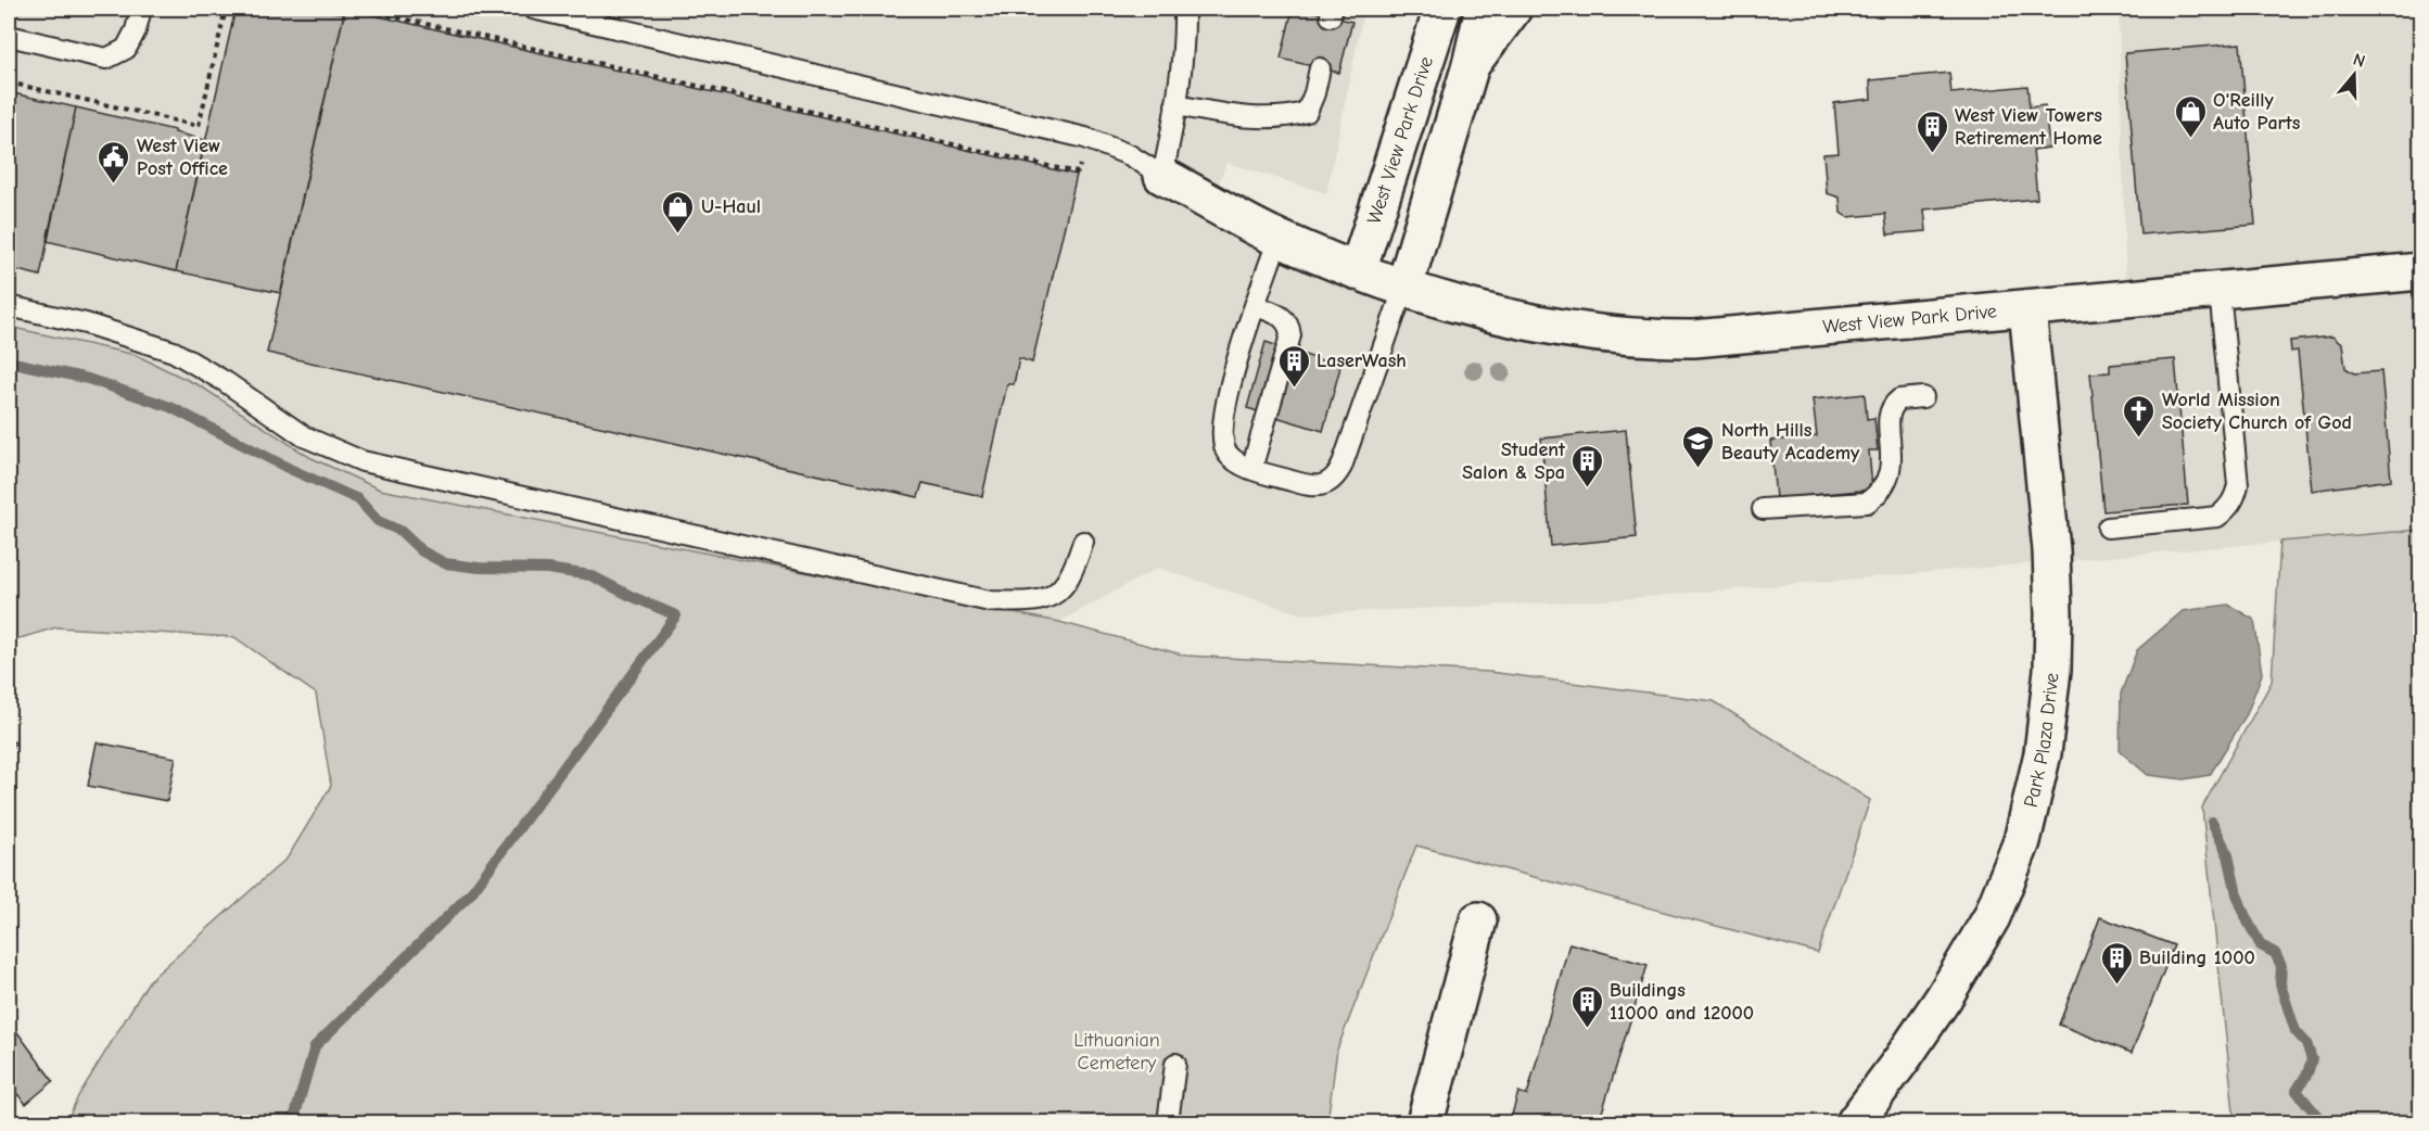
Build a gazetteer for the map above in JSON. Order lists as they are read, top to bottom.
{
  "streets": {
    "street": ["West View Park Drive", "Park Plaza Drive"]
  },
  "crossings": [
    ["West View Park Drive", "Park Plaza Drive"]
  ],
  "parks": ["Lithuanian Cemetery"],
  "places": {
    "shop": ["O'Reilly Auto Parts", "U-Haul"],
    "building": [
      "West View Towers Retirement Home",
      "LaserWash",
      "Student Salon & Spa",
      "Building 1000",
      "Buildings 11000 and 12000"
    ],
    "public building": ["West View Post Office"],
    "church": ["World Mission Society Church of God"],
    "school or university": ["North Hills Beauty Academy"]
  },
  "north": "top"
}
